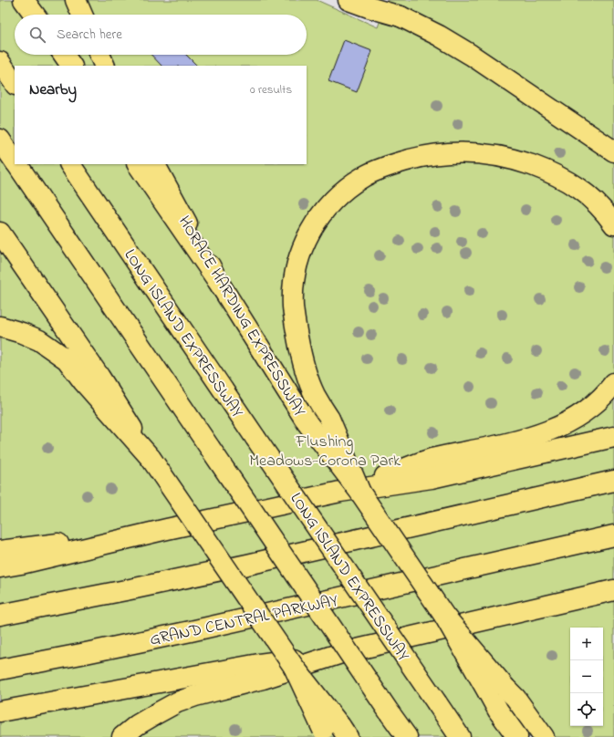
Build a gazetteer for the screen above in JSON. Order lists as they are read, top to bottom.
{
  "streets": {
    "main road": ["HORACE HARDING EXPRESSWAY", "LONG ISLAND EXPRESSWAY", "GRAND CENTRAL PARKWAY"]
  },
  "parks": ["Flushing Meadows-Corona Park"],
  "page": {
    "search": "Search here",
    "heading": ["Nearby", "0 results"],
    "map_buttons": ["+", "−"]
  }
}
